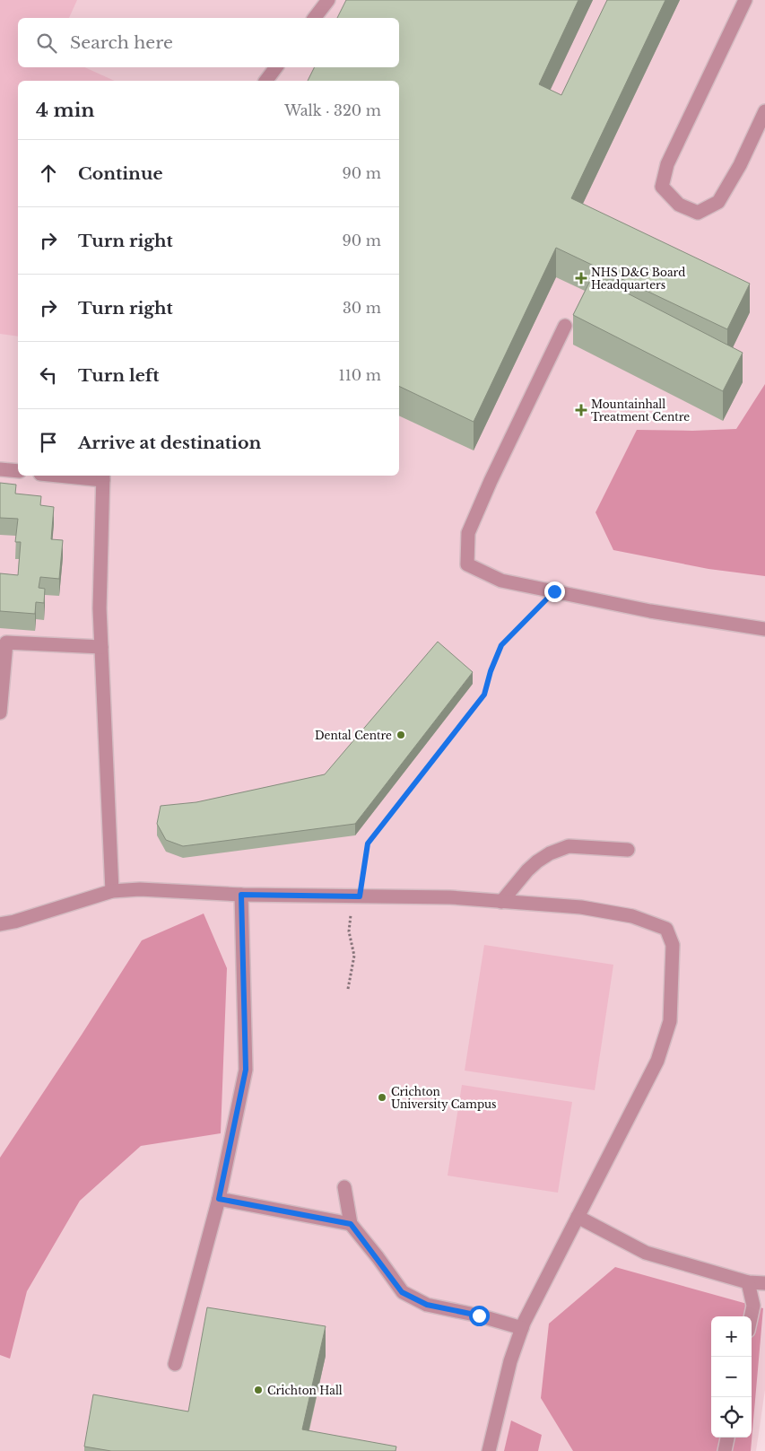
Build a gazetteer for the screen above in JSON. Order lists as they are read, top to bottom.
{
  "places": {
    "health": ["NHS D&G Board Headquarters", "Mountainhall Treatment Centre"],
    "other": ["Dental Centre", "Crichton University Campus", "Crichton Hall"]
  },
  "page": {
    "search": "Search here",
    "heading": ["4 min", "Walk · 320 m"],
    "list": [
      ["Continue", "90 m"],
      ["Turn right", "90 m"],
      ["Turn right", "30 m"],
      ["Turn left", "110 m"],
      "Arrive at destination"
    ],
    "map_buttons": ["+", "−"]
  }
}
